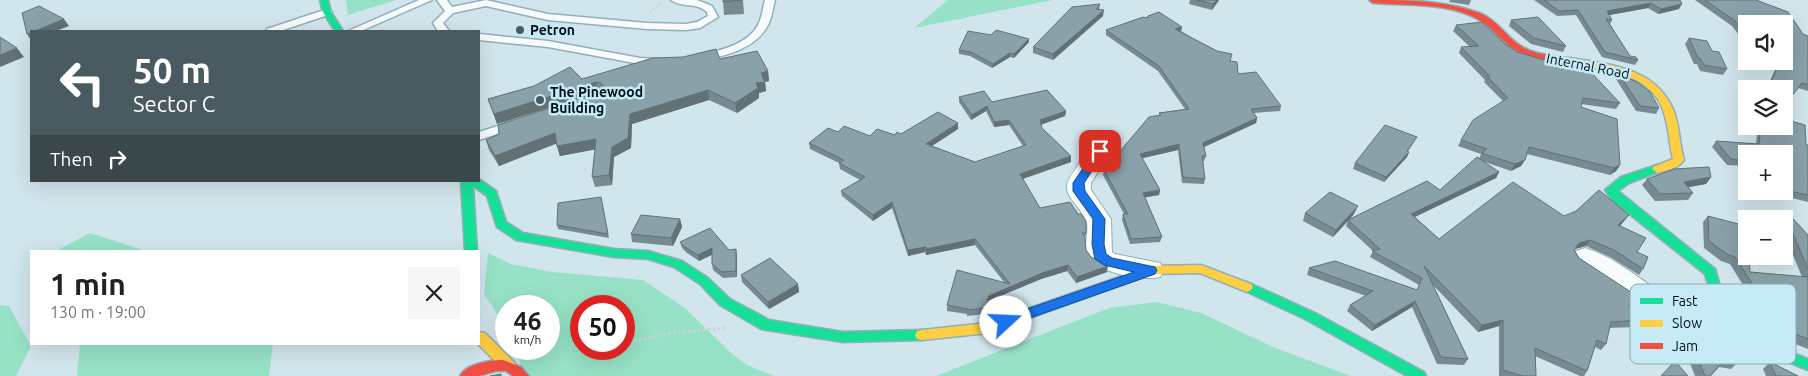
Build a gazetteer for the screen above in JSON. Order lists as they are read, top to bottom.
{
  "streets": {
    "street": ["Internal Road"]
  },
  "places": ["Petron", "The Pinewood Building"],
  "legend": ["Fast", "Slow", "Jam"],
  "page": {
    "map_buttons": ["+", "−"],
    "turn": ["50 m", "Sector C"],
    "then": "Then",
    "heading": ["1 min", "130 m · 19:00"],
    "speed": "46 km/h",
    "limit": "50"
  }
}
